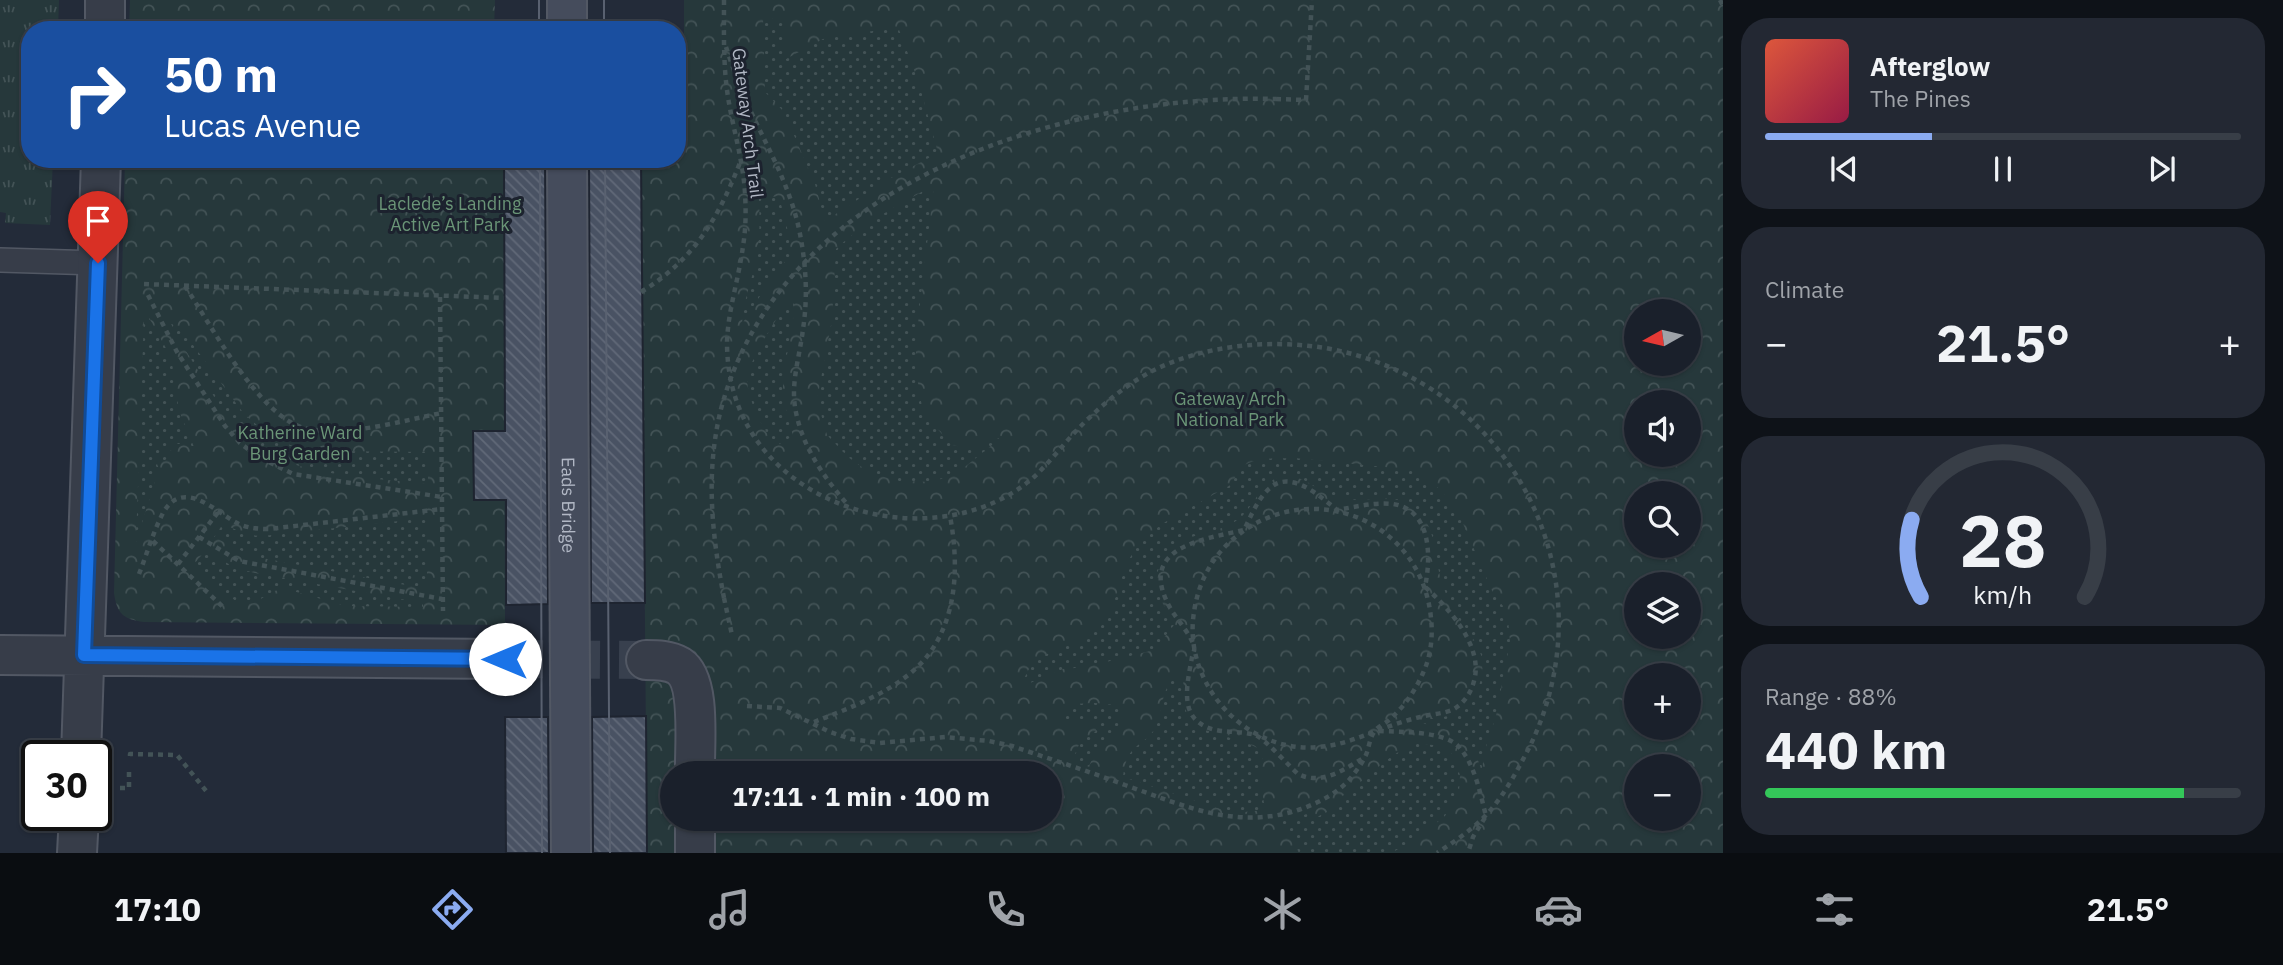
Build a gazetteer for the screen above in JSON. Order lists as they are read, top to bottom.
{
  "streets": {
    "main road": ["Eads Bridge"],
    "path": ["Gateway Arch Trail"]
  },
  "parks": ["Laclede’s Landing Active Art Park", "Gateway Arch National Park", "Katherine Ward Burg Garden"],
  "north": "left",
  "page": {
    "turn": ["50 m", "Lucas Avenue"],
    "song": ["Afterglow", "The Pines"],
    "tile": [
      "Climate",
      ["Range · 88%", "440 km"]
    ],
    "map_buttons": ["+", "−"],
    "heat": ["−", "21.5°", "+"],
    "limit": "30",
    "trip": "17:11 · 1 min · 100 m",
    "tabs": ["17:10", "21.5°"],
    "gauge": ["28", "km/h"]
  }
}
